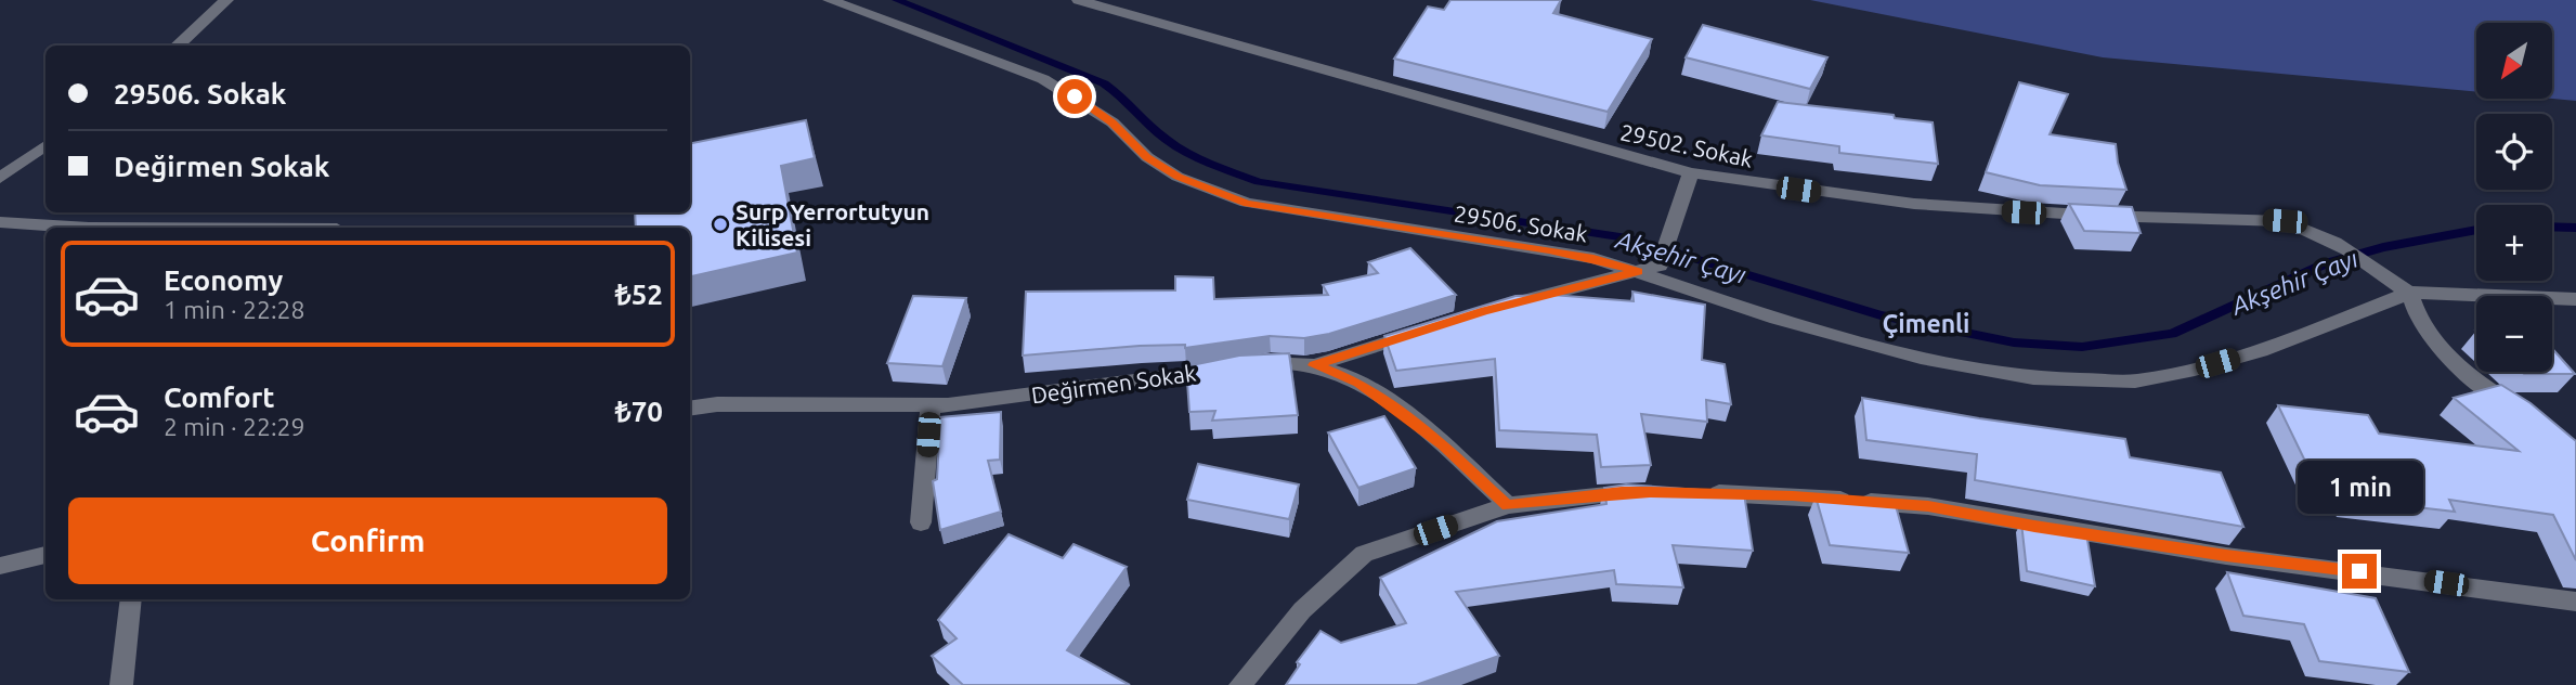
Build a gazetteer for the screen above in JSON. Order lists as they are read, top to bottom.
{
  "streets": {
    "street": ["29502. Sokak", "29506. Sokak", "Değirmen Sokak"]
  },
  "crossings": [
    ["29502. Sokak", "29506. Sokak"]
  ],
  "districts": ["Çimenli"],
  "water": ["Akşehir Çayı"],
  "places": ["Surp Yerrortutyun Kilisesi"],
  "north": "bottom left",
  "page": {
    "map_buttons": ["+", "−"],
    "banner": ["29506. Sokak", "Değirmen Sokak"],
    "list": [
      {
        "name": "Economy",
        "note": "1 min · 22:28",
        "value": "₺52"
      },
      {
        "name": "Comfort",
        "note": "2 min · 22:29",
        "value": "₺70"
      }
    ],
    "bubble": "1 min",
    "buttons": "Confirm"
  }
}
